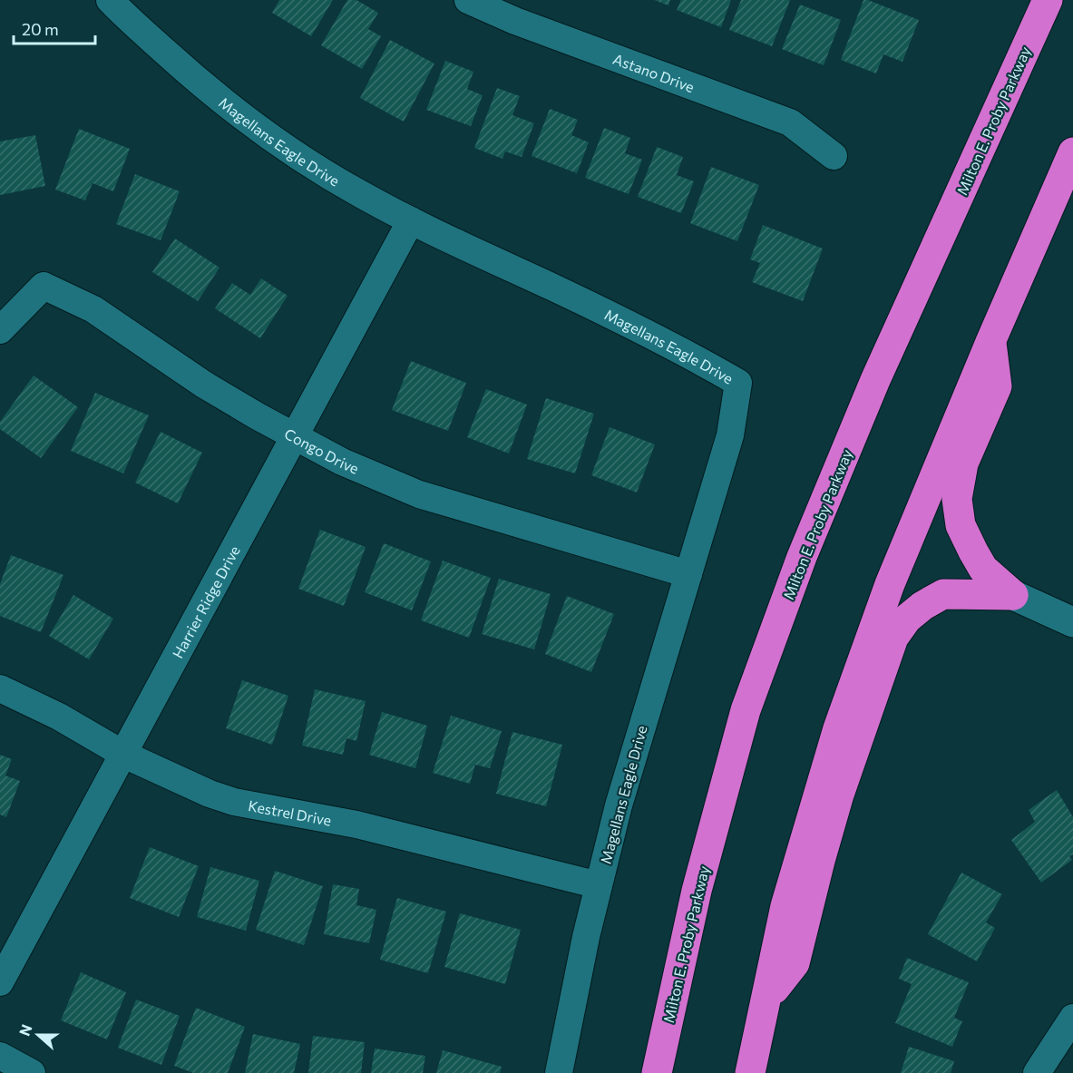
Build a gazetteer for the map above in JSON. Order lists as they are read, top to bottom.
{
  "streets": {
    "highway": ["Milton E. Proby Parkway"],
    "street": [
      "Astano Drive",
      "Magellans Eagle Drive",
      "Congo Drive",
      "Harrier Ridge Drive",
      "Kestrel Drive"
    ]
  },
  "crossings": [
    ["Magellans Eagle Drive", "Congo Drive"],
    ["Magellans Eagle Drive", "Harrier Ridge Drive"],
    ["Magellans Eagle Drive", "Kestrel Drive"],
    ["Congo Drive", "Harrier Ridge Drive"],
    ["Harrier Ridge Drive", "Kestrel Drive"]
  ],
  "scale_bar": "20 m",
  "north": "left"
}
